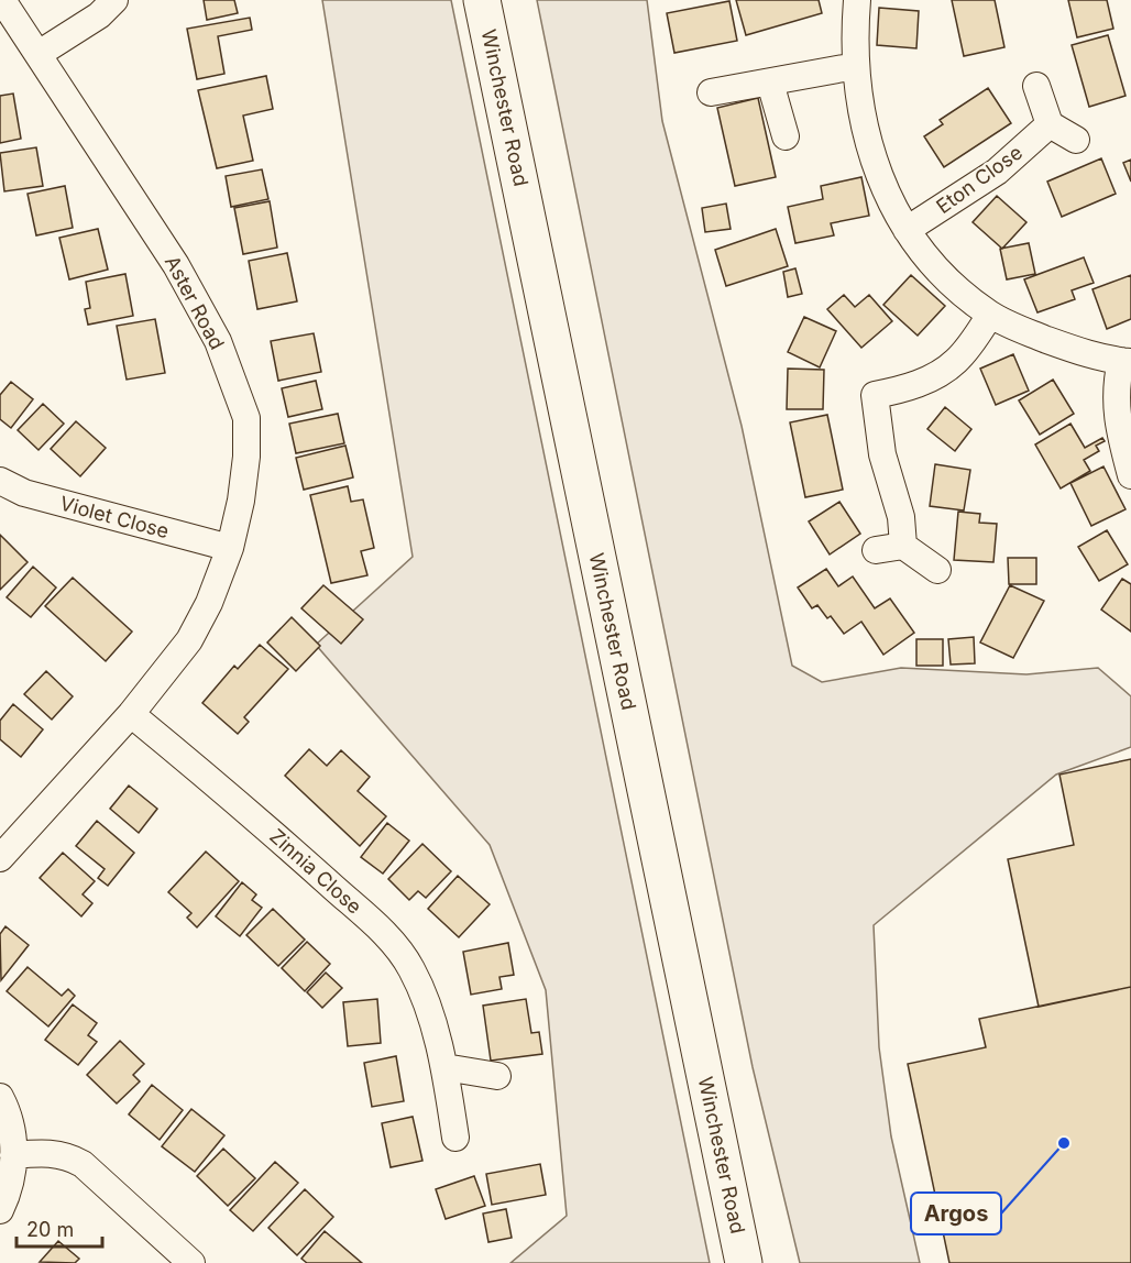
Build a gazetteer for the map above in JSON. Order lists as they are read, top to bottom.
{
  "streets": {
    "main road": ["Winchester Road"],
    "street": [
      "Eton Close",
      "Aster Road",
      "Violet Close",
      "Zinnia Close"
    ]
  },
  "crossings": [
    ["Aster Road", "Violet Close"],
    ["Aster Road", "Zinnia Close"]
  ],
  "places": ["Argos"],
  "scale_bar": "20 m"
}
